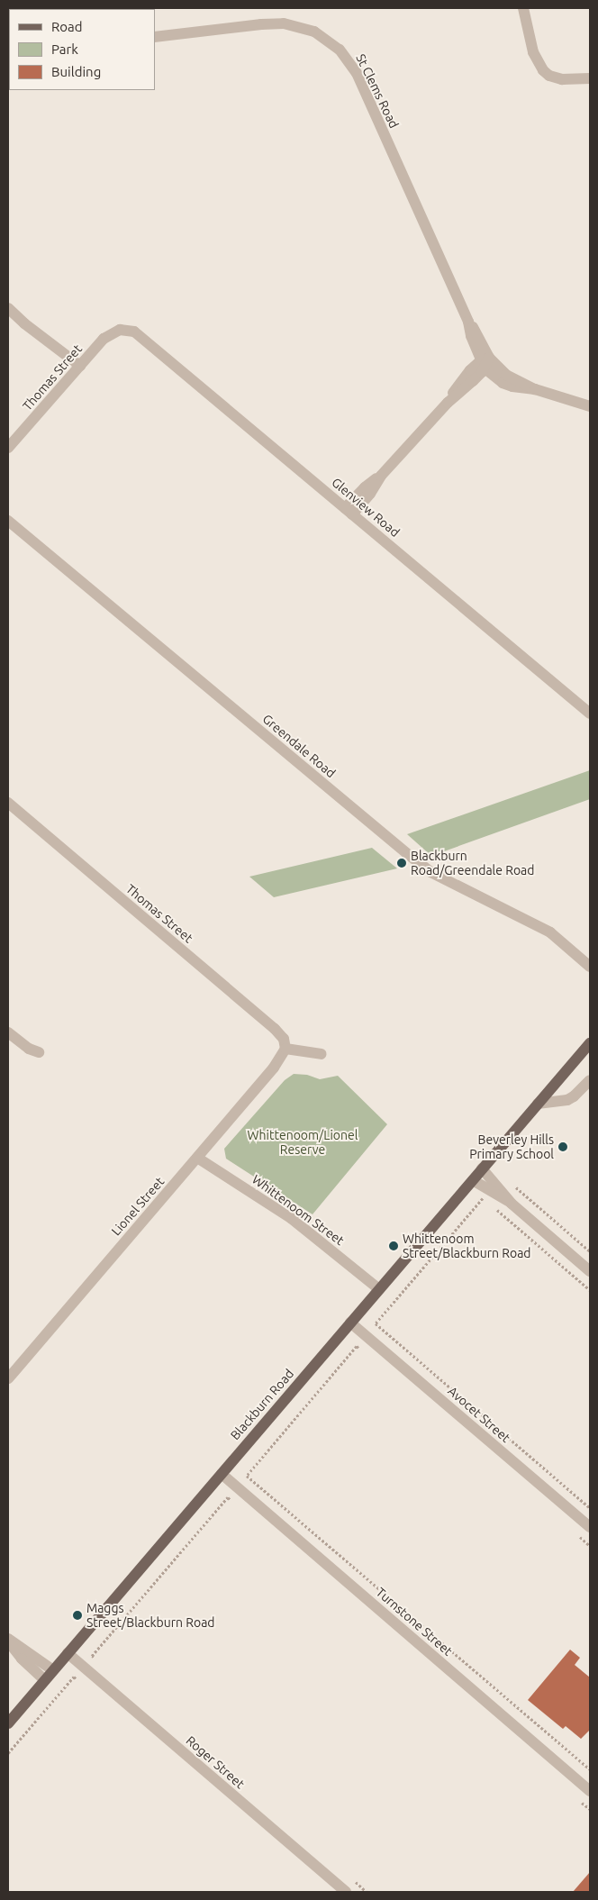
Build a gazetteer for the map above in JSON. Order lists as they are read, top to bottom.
{
  "streets": {
    "main road": ["Blackburn Road"],
    "street": [
      "St Clems Road",
      "Thomas Street",
      "Glenview Road",
      "Greendale Road",
      "Lionel Street",
      "Whittenoom Street",
      "Avocet Street",
      "Turnstone Street",
      "Roger Street"
    ]
  },
  "crossings": [
    ["Thomas Street", "Glenview Road"],
    ["Thomas Street", "Lionel Street"],
    ["Lionel Street", "Whittenoom Street"],
    ["Whittenoom Street", "Blackburn Road"],
    ["Blackburn Road", "Avocet Street"],
    ["Blackburn Road", "Turnstone Street"],
    ["Blackburn Road", "Roger Street"]
  ],
  "parks": ["Whittenoom/Lionel Reserve"],
  "places": [
    "Blackburn Road/Greendale Road",
    "Beverley Hills Primary School",
    "Whittenoom Street/Blackburn Road",
    "Maggs Street/Blackburn Road"
  ],
  "legend": ["Road", "Park", "Building"]
}
